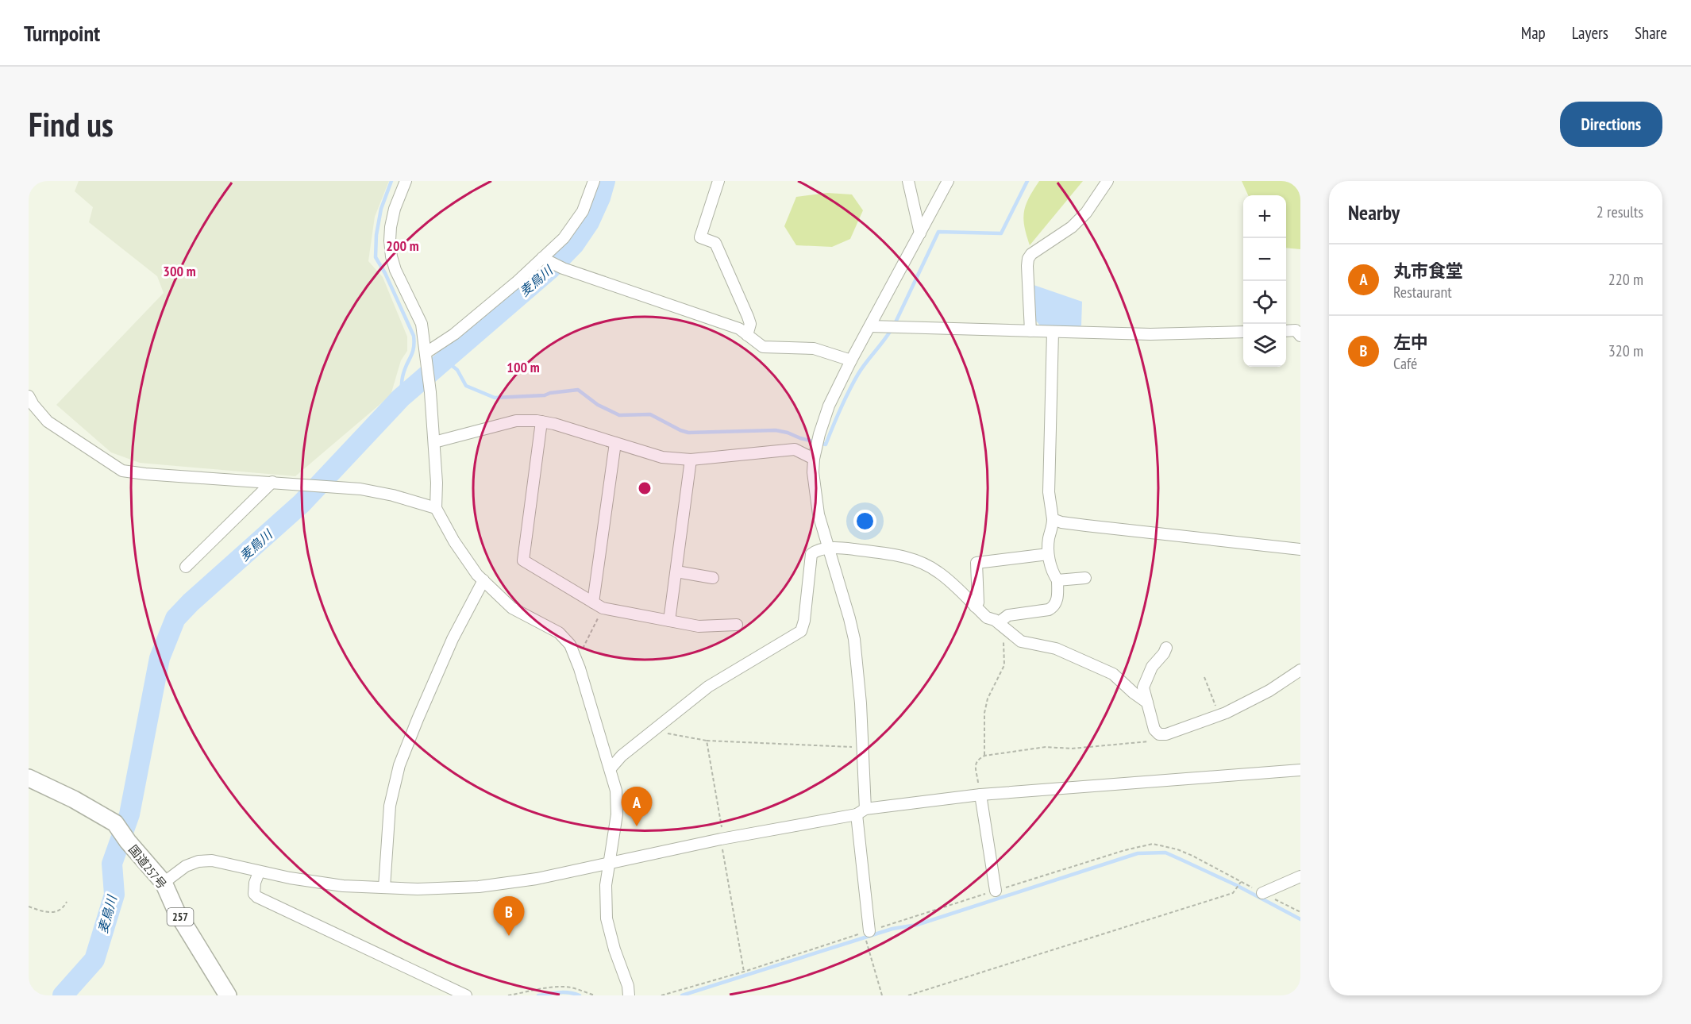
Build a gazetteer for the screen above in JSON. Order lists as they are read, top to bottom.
{
  "streets": {
    "highway": ["国道257号", "257"]
  },
  "water": ["麦鳥川"],
  "page": {
    "header": "Turnpoint",
    "nav": ["Map", "Layers", "Share"],
    "buttons": "Directions",
    "title": "Find us",
    "heading": ["Nearby", "2 results"],
    "map_buttons": ["+", "−"],
    "list": [
      {
        "mark": "A",
        "name": "丸市食堂",
        "note": "Restaurant",
        "value": "220 m"
      },
      {
        "mark": "B",
        "name": "左中",
        "note": "Café",
        "value": "320 m"
      }
    ],
    "pins": ["A", "B"]
  },
  "rings": ["200 m", "300 m", "100 m"]
}
